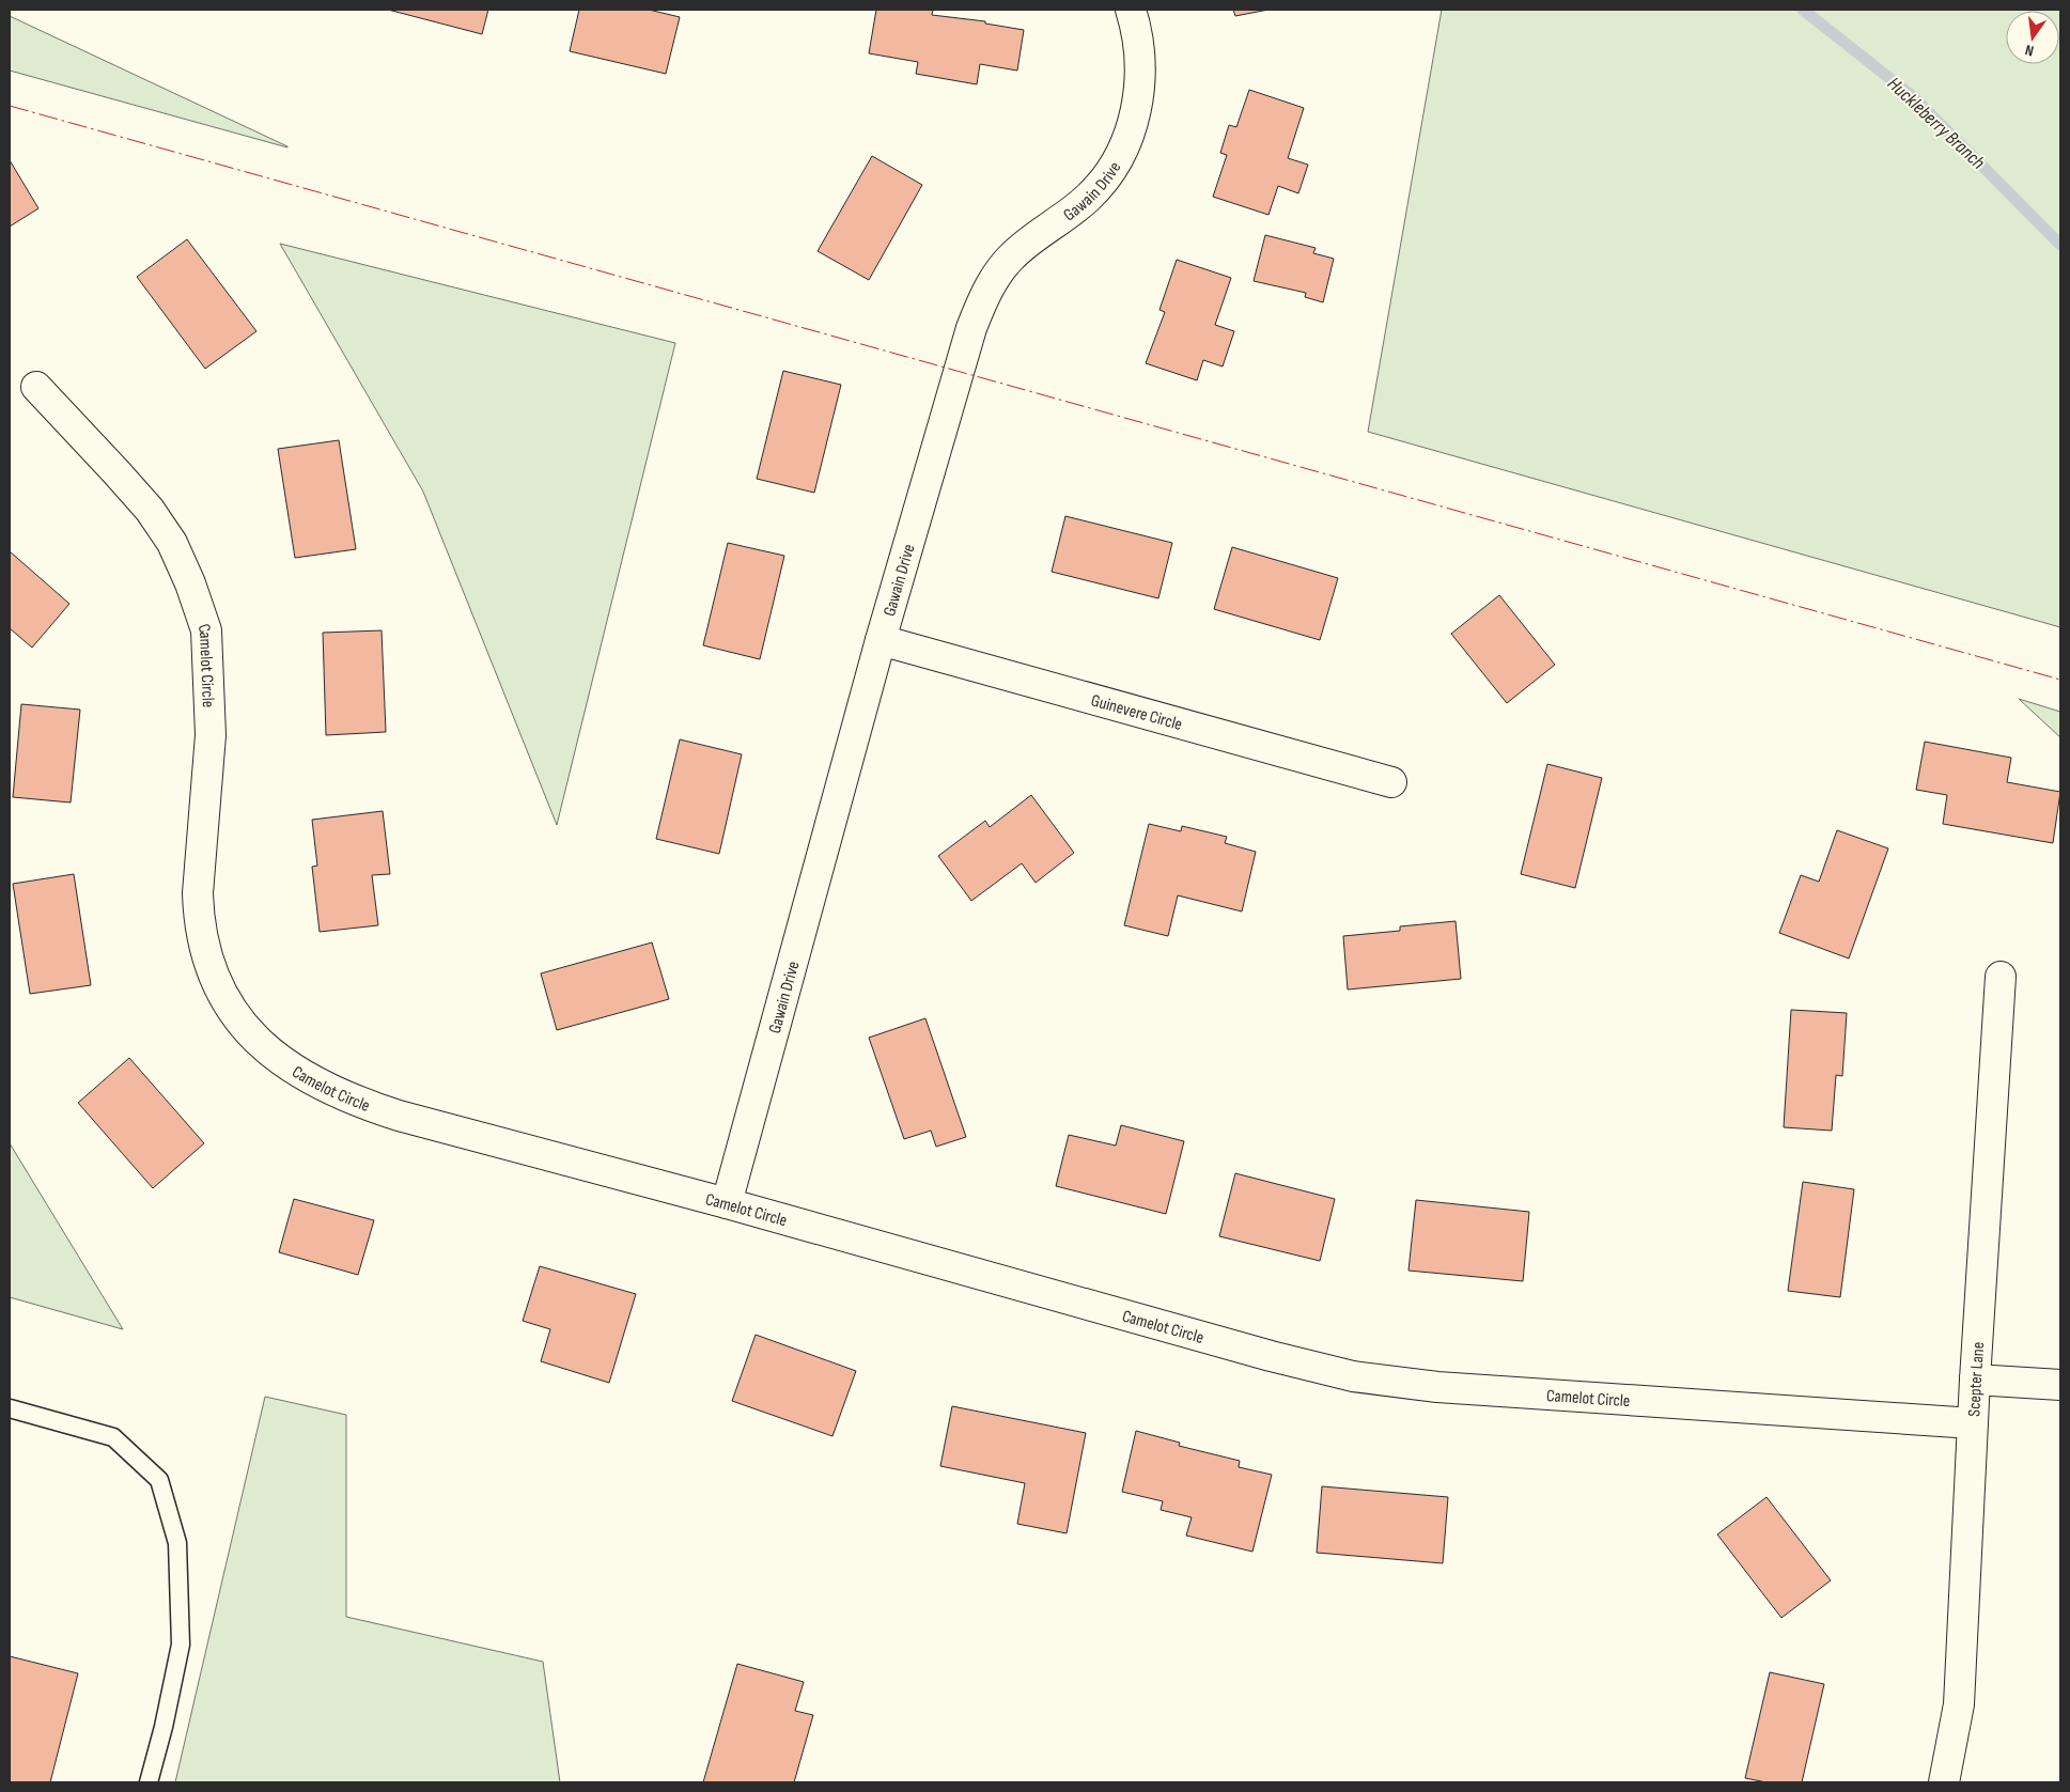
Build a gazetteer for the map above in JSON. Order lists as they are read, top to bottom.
{
  "streets": {
    "street": [
      "Gawain Drive",
      "Camelot Circle",
      "Guinevere Circle",
      "Scepter Lane"
    ]
  },
  "crossings": [
    ["Gawain Drive", "Camelot Circle"],
    ["Gawain Drive", "Guinevere Circle"],
    ["Camelot Circle", "Scepter Lane"]
  ],
  "water": ["Huckleberry Branch"],
  "north": "bottom"
}
